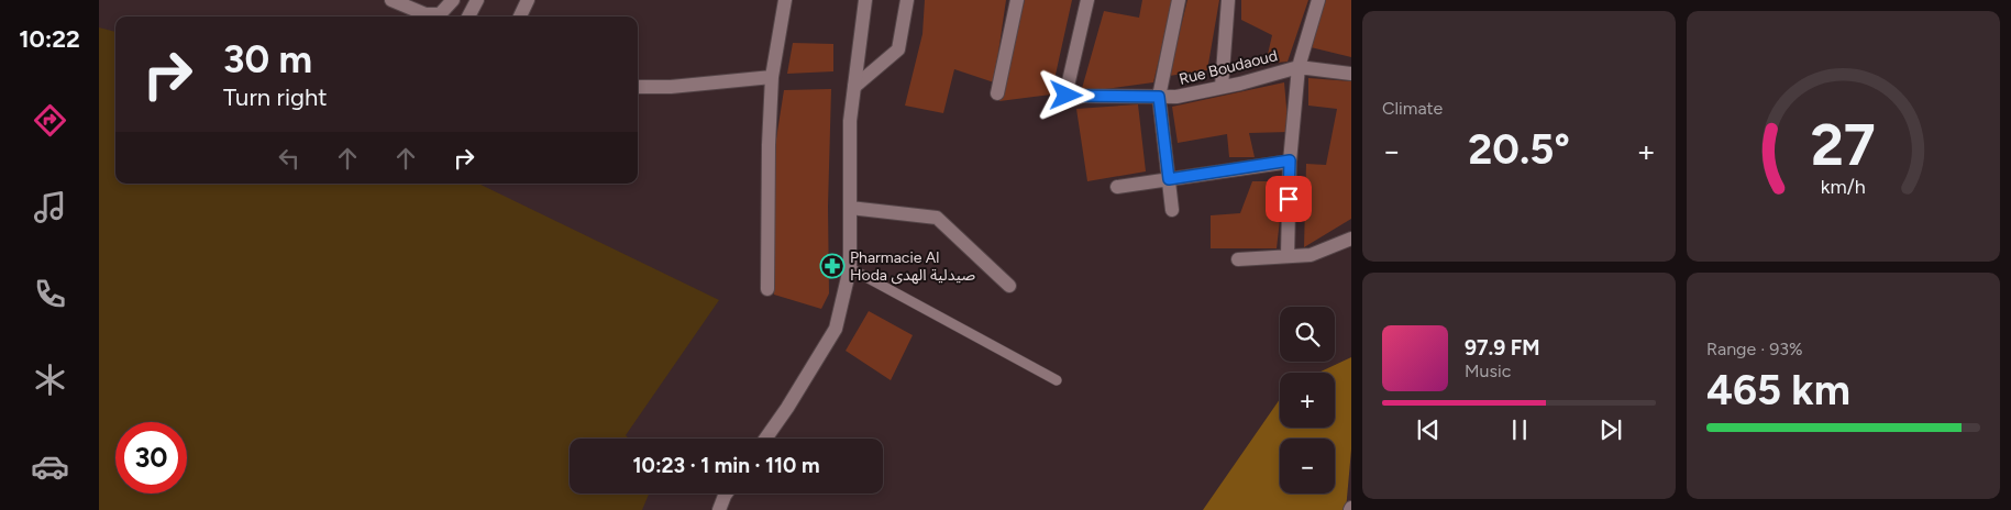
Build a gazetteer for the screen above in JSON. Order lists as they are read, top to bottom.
{
  "streets": {
    "street": ["Rue Boudaoud"]
  },
  "places": {
    "pharmacy": ["Pharmacie Al Hoda صيدلية الهدى"]
  },
  "page": {
    "tabs": "10:22",
    "tile": [
      "Climate",
      ["Range · 93%", "465 km"]
    ],
    "turn": ["30 m", "Turn right"],
    "heat": ["−", "20.5°", "+"],
    "map_buttons": ["+", "−"],
    "song": ["97.9 FM", "Music"],
    "limit": "30",
    "trip": "10:23 · 1 min · 110 m",
    "gauge": ["27", "km/h"]
  }
}
